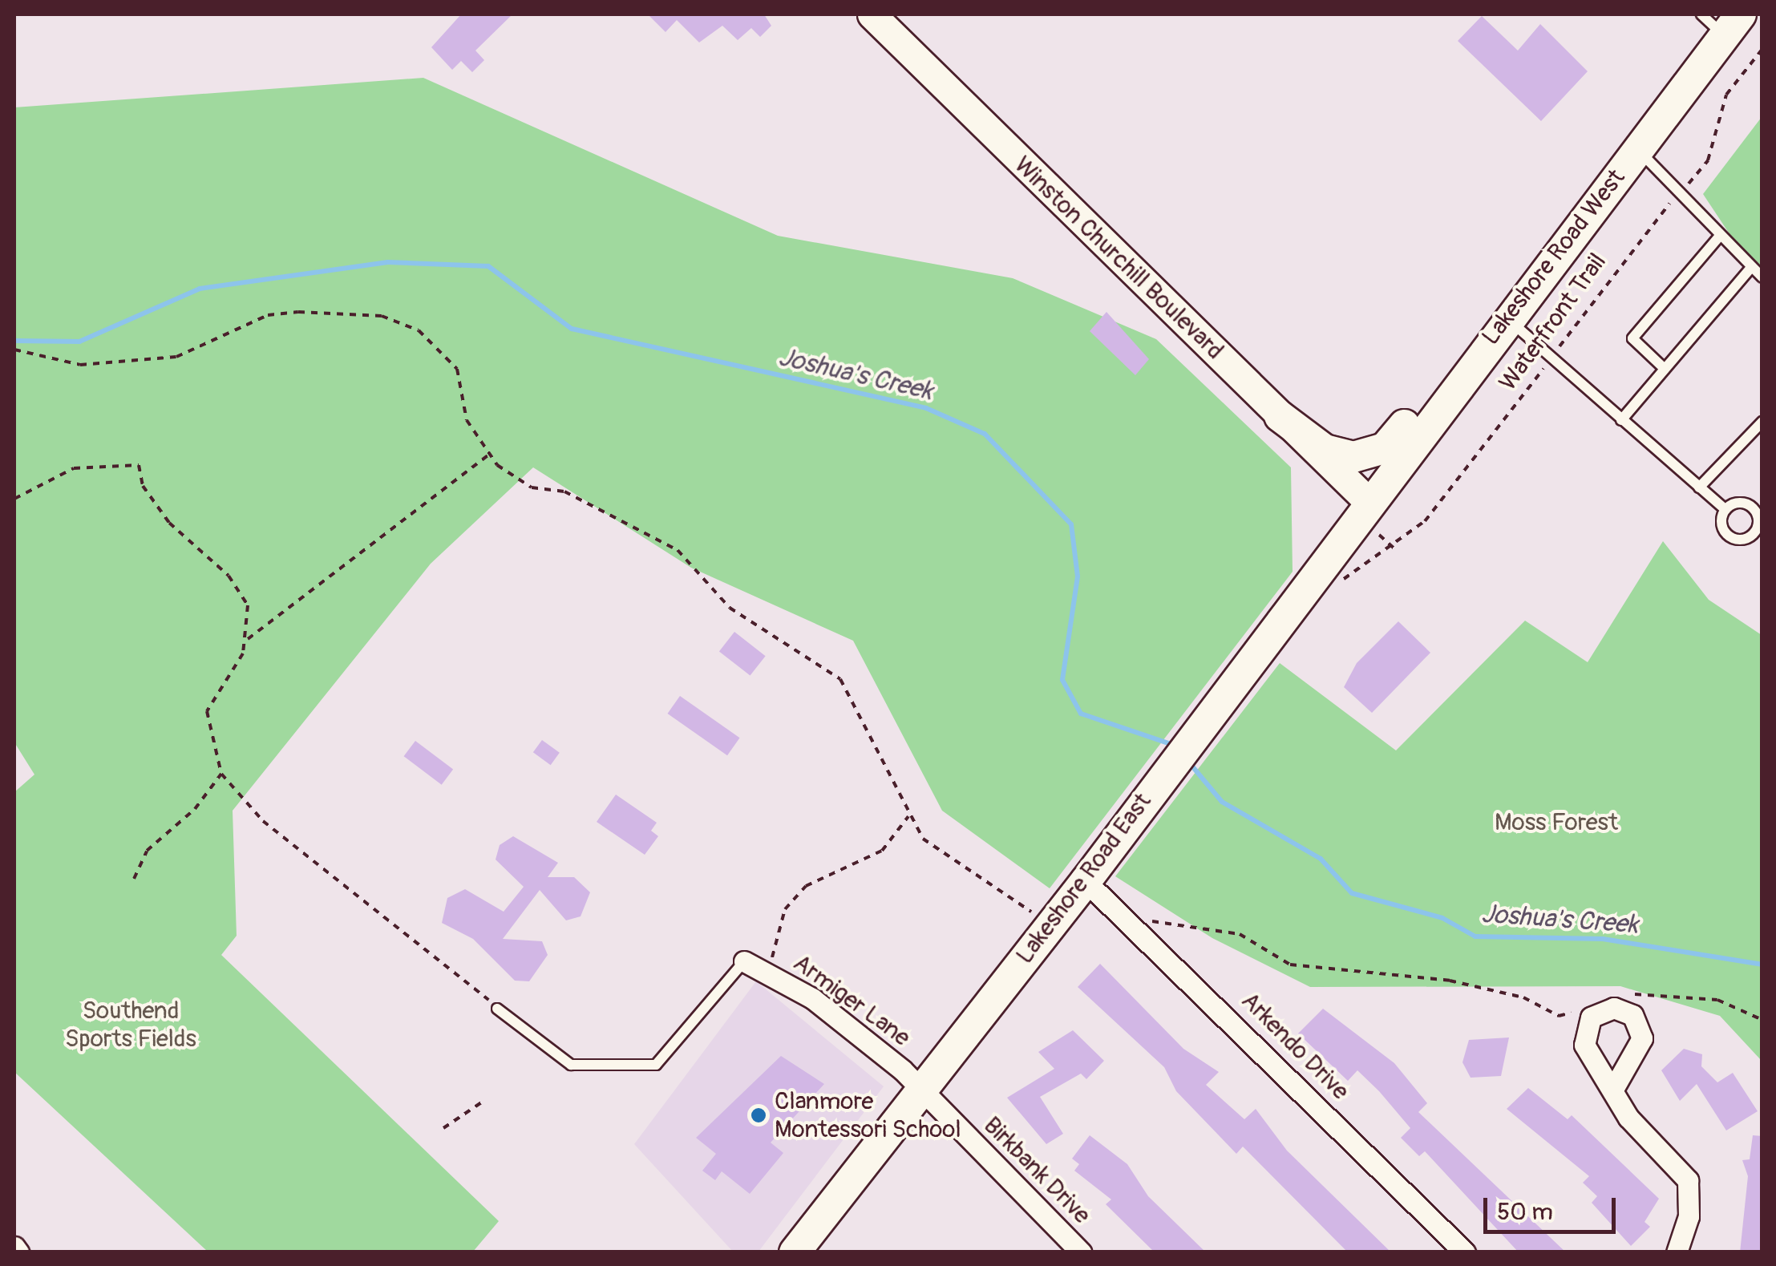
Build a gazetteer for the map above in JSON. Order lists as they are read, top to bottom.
{
  "streets": {
    "main road": ["Lakeshore Road West", "Winston Churchill Boulevard", "Lakeshore Road East"],
    "street": ["Armiger Lane", "Arkendo Drive", "Birkbank Drive"],
    "path": ["Waterfront Trail"]
  },
  "crossings": [
    ["Lakeshore Road West", "Winston Churchill Boulevard"],
    ["Lakeshore Road West", "Lakeshore Road East"],
    ["Winston Churchill Boulevard", "Lakeshore Road East"],
    ["Lakeshore Road East", "Armiger Lane"],
    ["Lakeshore Road East", "Arkendo Drive"],
    ["Lakeshore Road East", "Birkbank Drive"],
    ["Armiger Lane", "Birkbank Drive"]
  ],
  "water": ["Joshua's Creek"],
  "parks": ["Moss Forest", "Southend Sports Fields"],
  "places": ["Clanmore Montessori School"],
  "scale_bar": "50 m"
}
